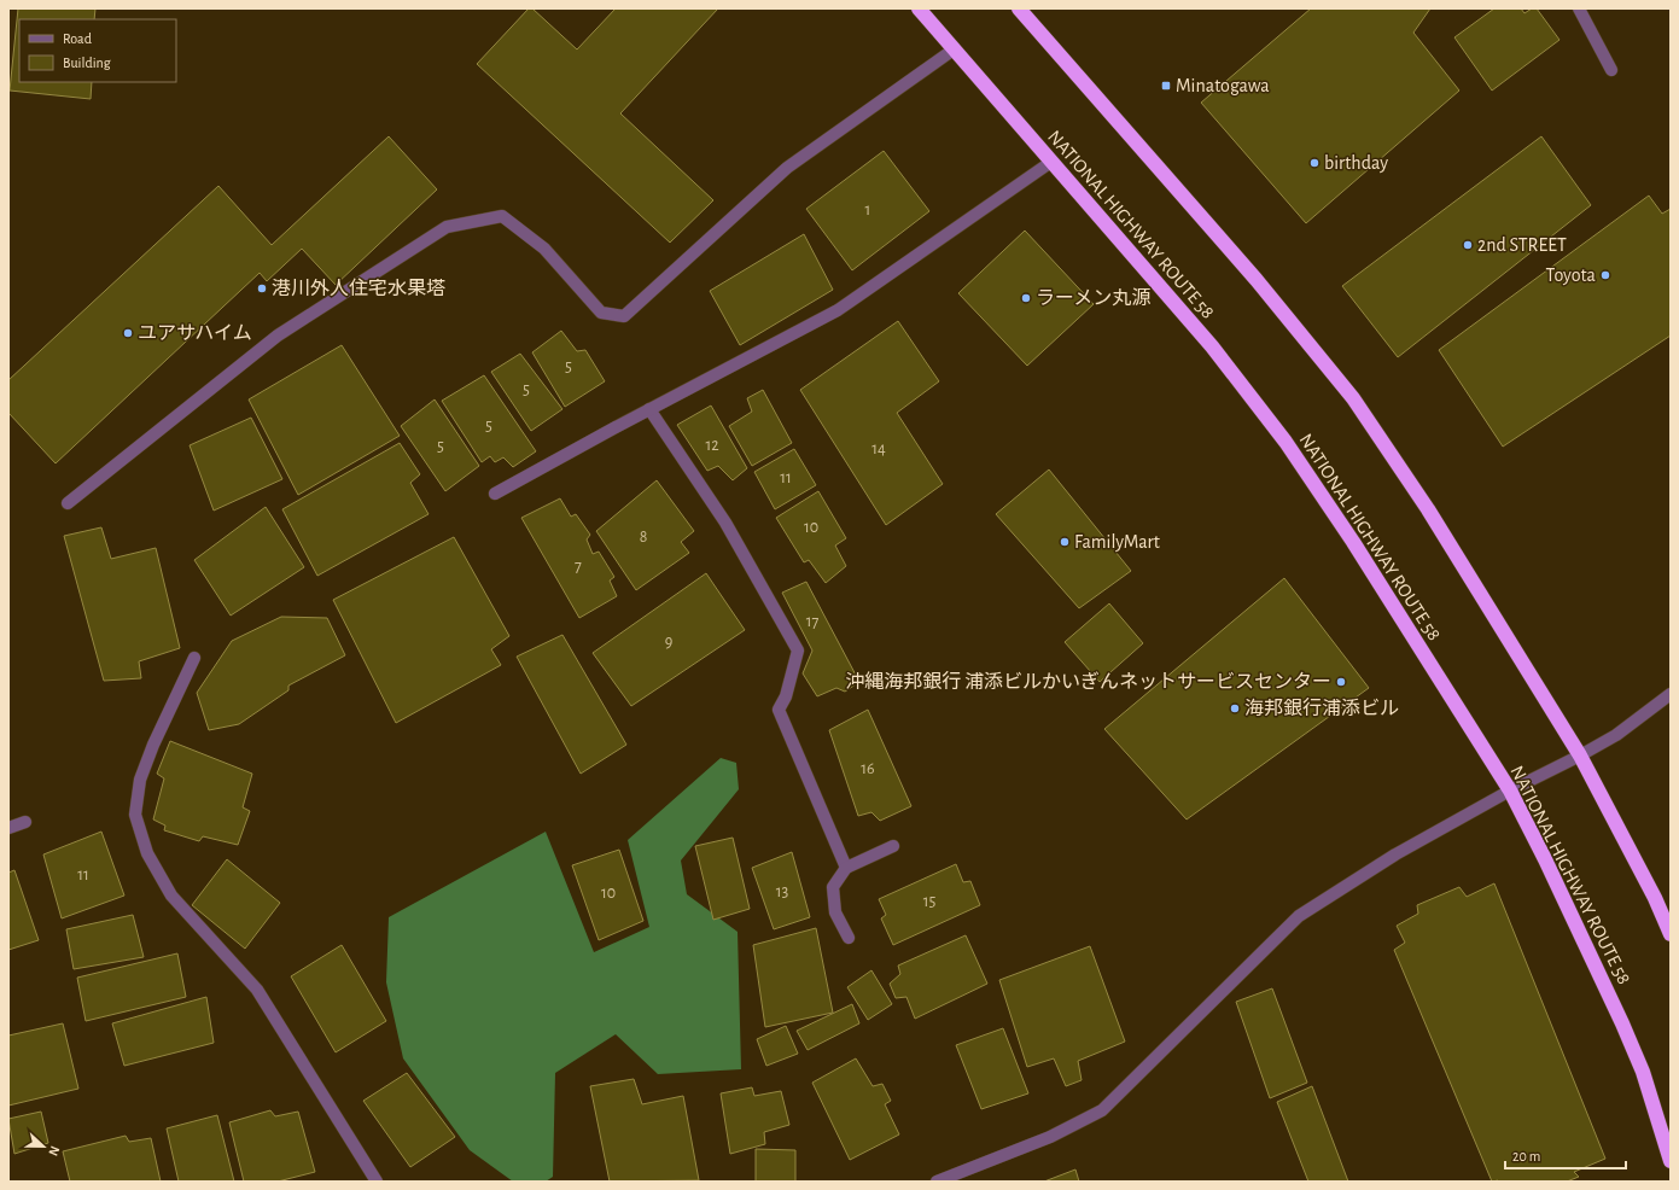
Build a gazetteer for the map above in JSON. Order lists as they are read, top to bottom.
{
  "streets": {
    "highway": ["NATIONAL HIGHWAY ROUTE 58"]
  },
  "places": {
    "transit": ["Minatogawa"],
    "other": [
      "birthday",
      "2nd STREET",
      "Toyota",
      "港川外人住宅水果塔",
      "ラーメン丸源",
      "ユアサハイム",
      "FamilyMart",
      "沖縄海邦銀行 浦添ビルかいぎんネットサービスセンター",
      "海邦銀行浦添ビル"
    ]
  },
  "house_numbers": [
    "1",
    "5",
    "5",
    "5",
    "12",
    "5",
    "14",
    "11",
    "10",
    "8",
    "7",
    "17",
    "9",
    "16",
    "11",
    "13",
    "10",
    "15"
  ],
  "legend": ["Road", "Building"],
  "scale_bar": "20 m",
  "north": "right"
}
